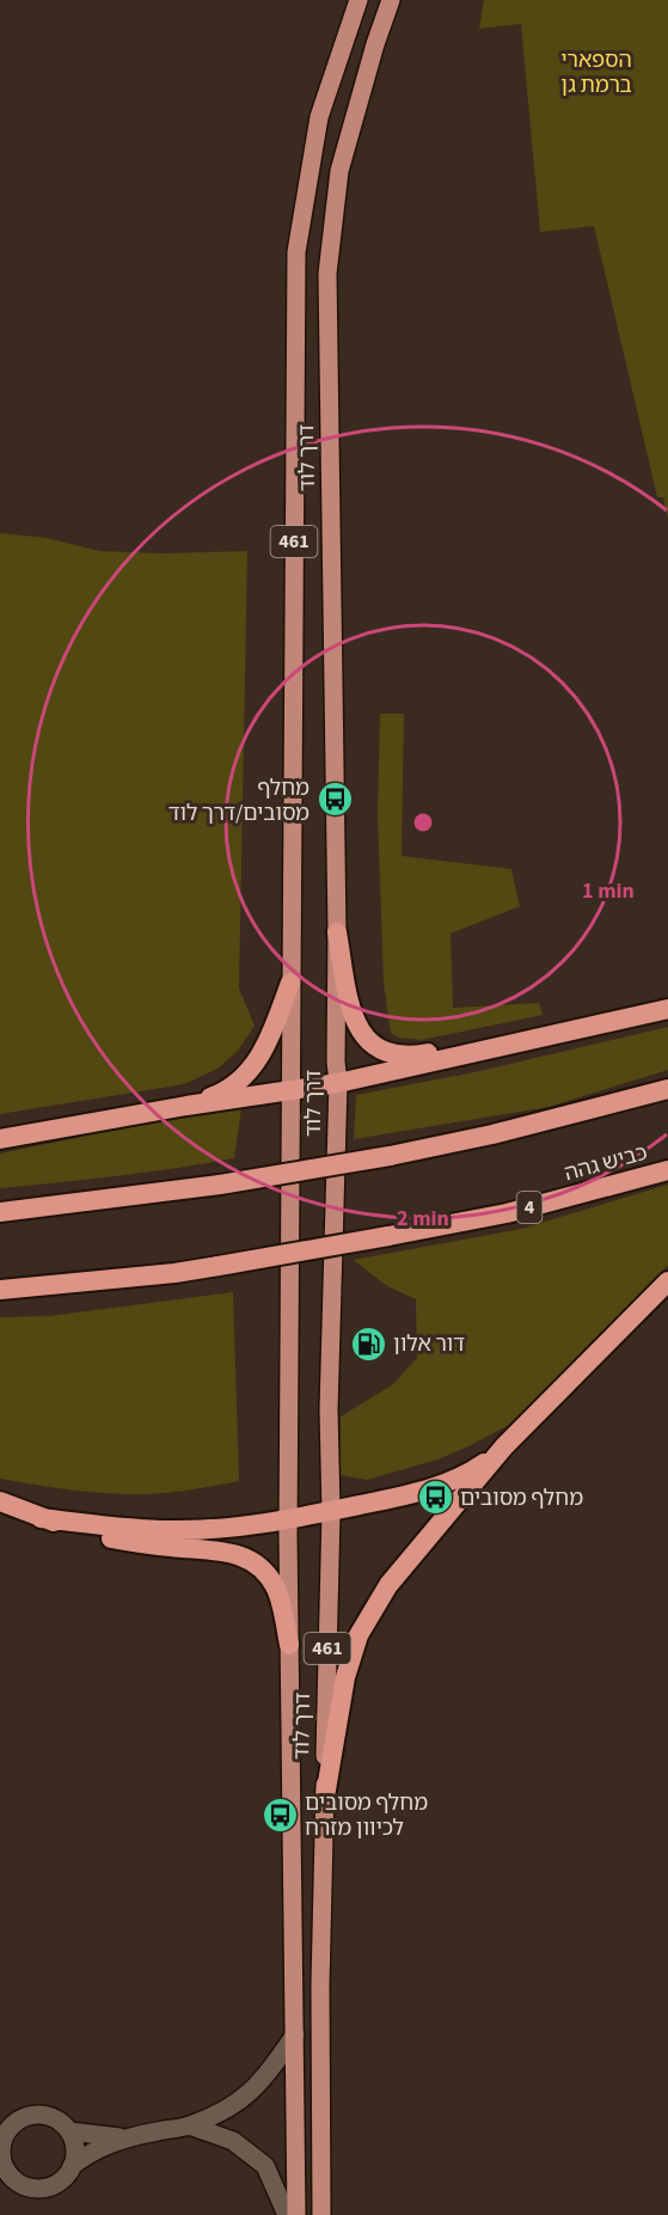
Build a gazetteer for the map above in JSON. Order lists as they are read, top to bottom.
{
  "streets": {
    "highway": ["כביש גהה", "4"],
    "main road": ["דרך לוד", "461"]
  },
  "parks": ["הספארי ברמת גן"],
  "places": {
    "bus stop": ["מחלף מסובים/דרך לוד", "מחלף מסובים", "מחלף מסובים לכיוון מזרח"],
    "fuel station": ["דור אלון"]
  },
  "rings": ["1 min", "2 min"]
}
